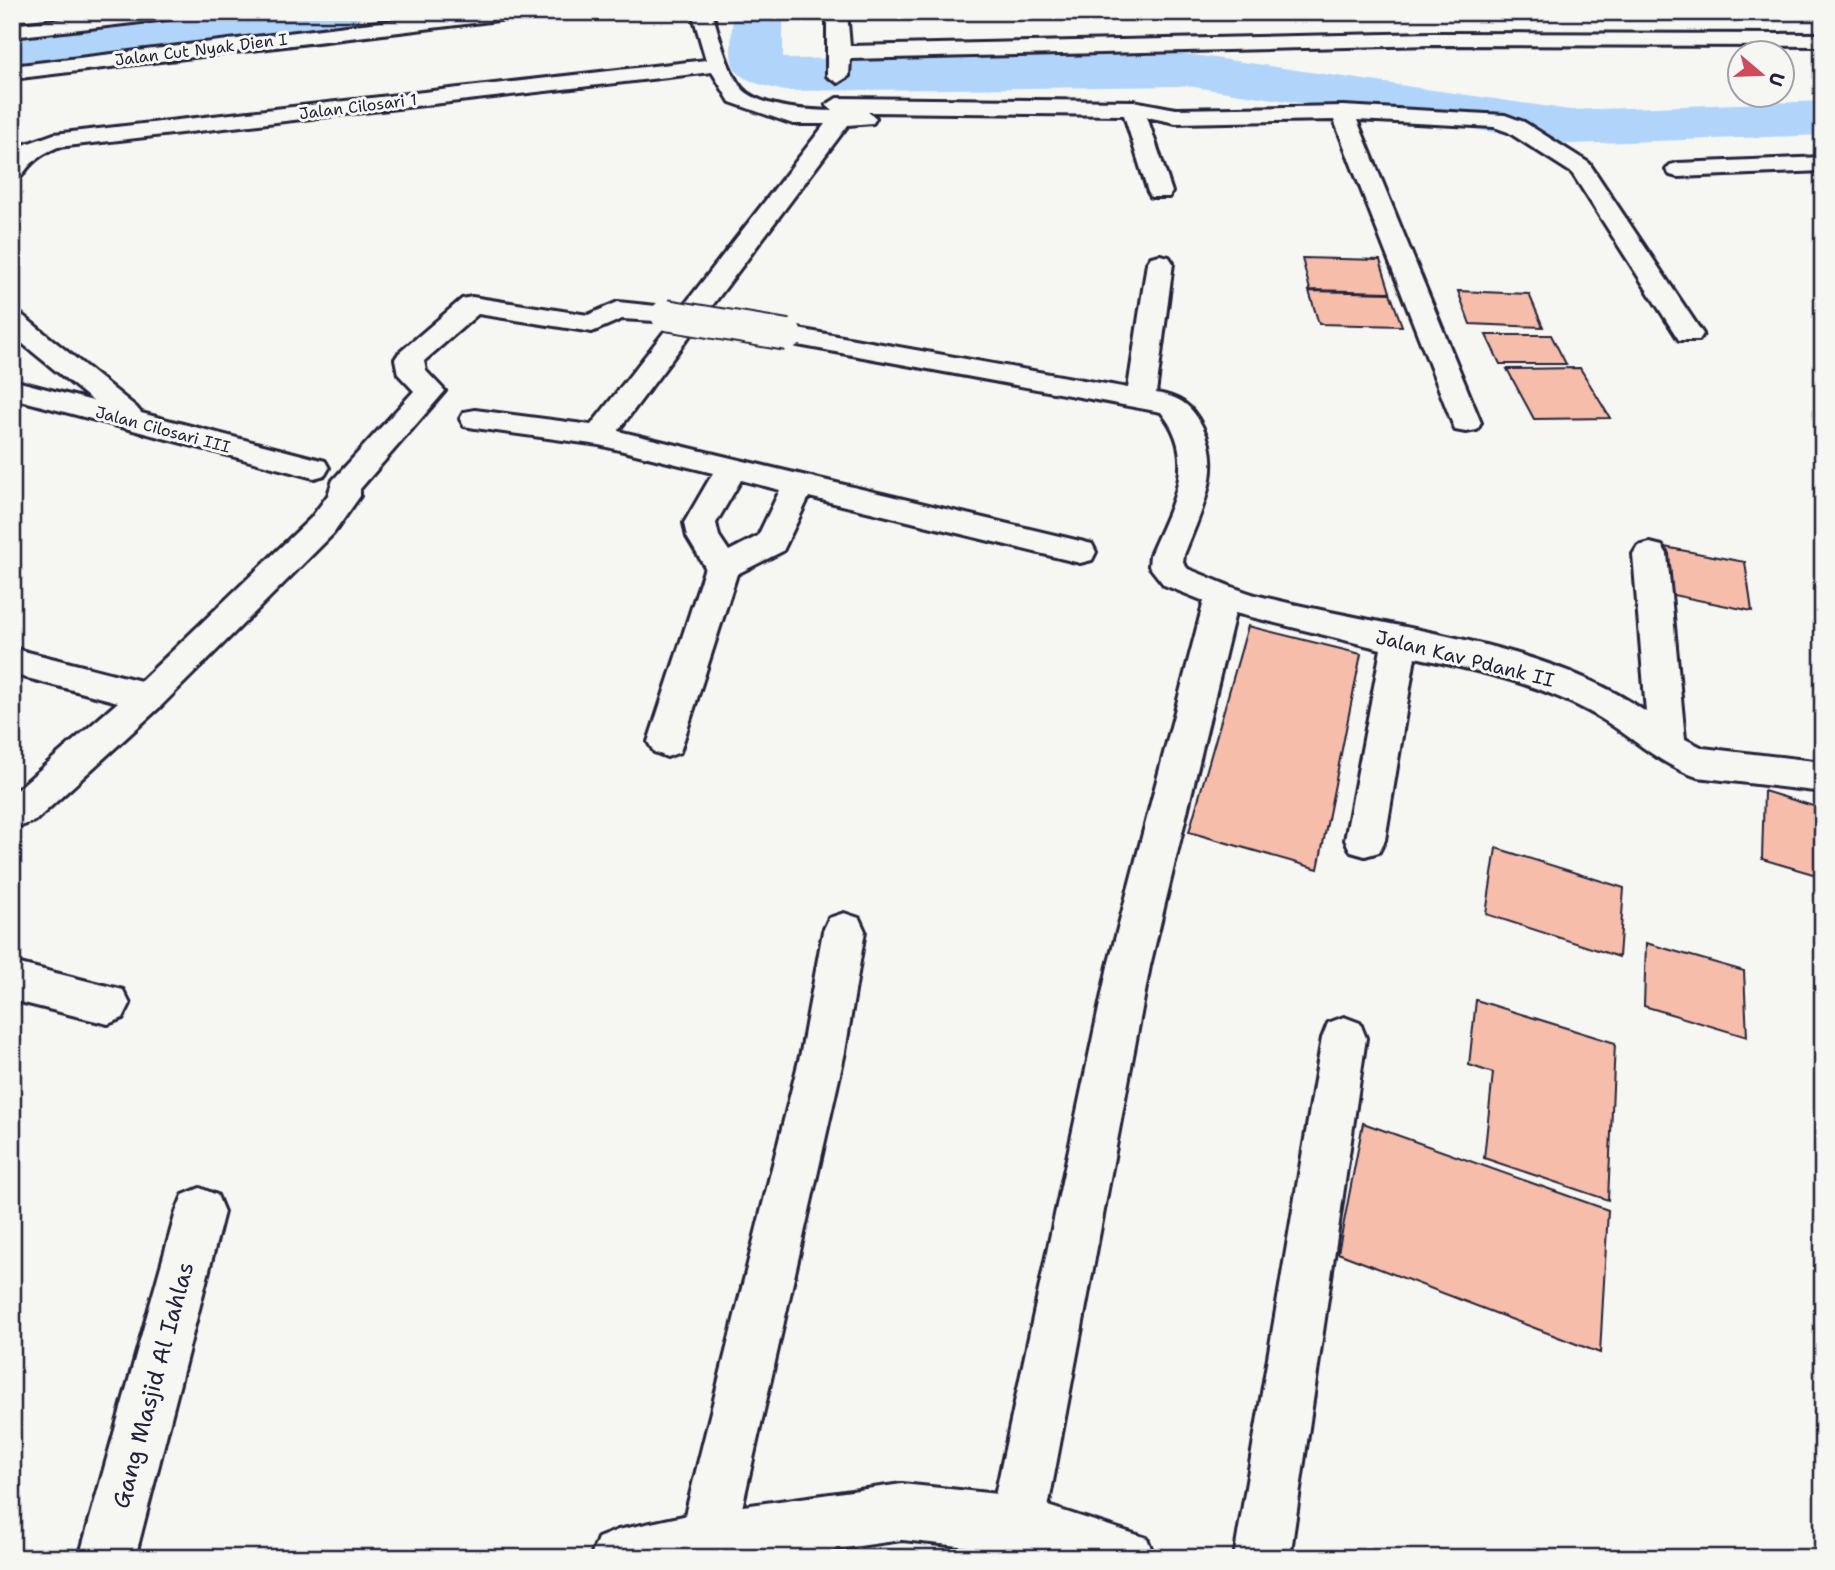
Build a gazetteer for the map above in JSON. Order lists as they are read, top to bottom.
{
  "streets": {
    "street": [
      "Jalan Cut Nyak Dien I",
      "Jalan Cilosari 1",
      "Jalan Cilosari III",
      "Jalan Kav Pdank II",
      "Gang Masjid Al Iahlas"
    ]
  },
  "north": "right"
}
